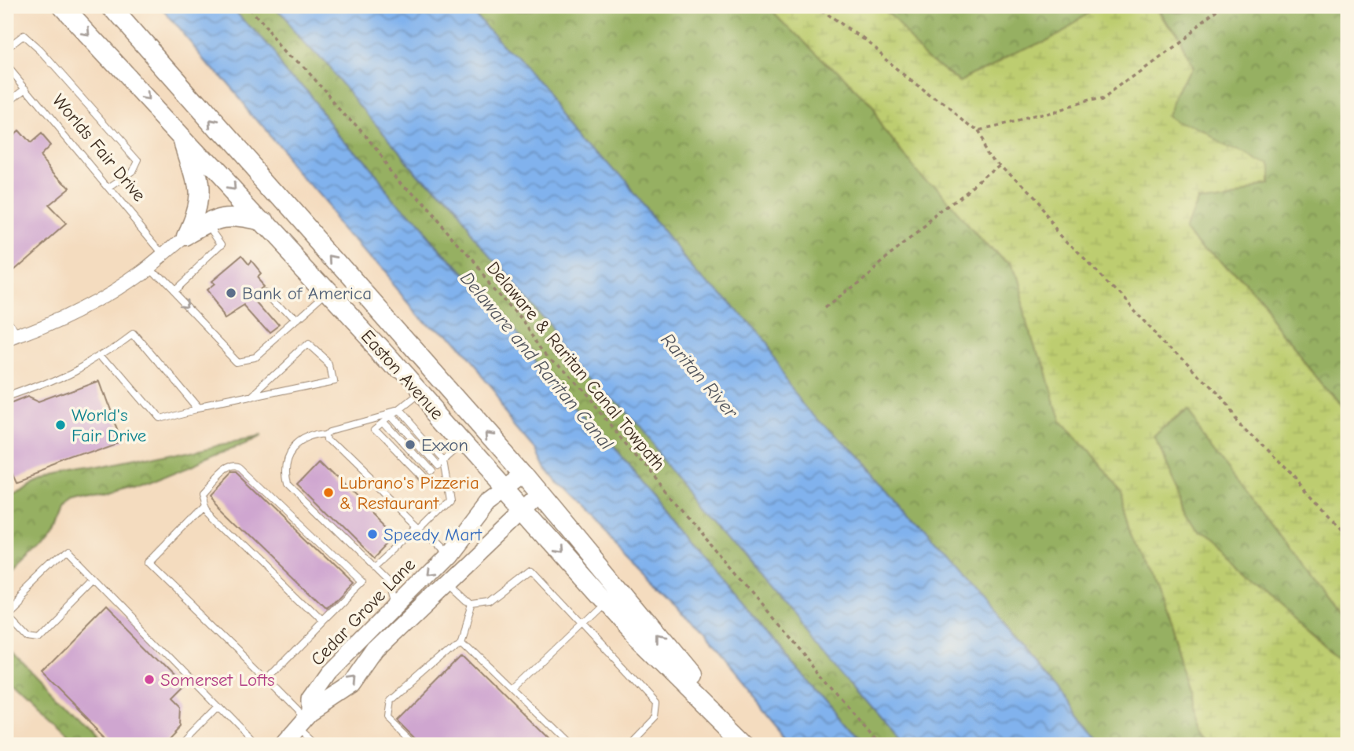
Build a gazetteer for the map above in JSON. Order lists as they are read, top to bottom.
{
  "streets": {
    "main road": ["Easton Avenue", "Cedar Grove Lane"],
    "lane": ["Worlds Fair Drive"],
    "path": ["Delaware & Raritan Canal Towpath"]
  },
  "crossings": [
    ["Easton Avenue", "Cedar Grove Lane"]
  ],
  "water": ["Delaware and Raritan Canal", "Raritan River"],
  "places": [
    "Bank of America",
    "World's Fair Drive",
    "Exxon",
    "Lubrano's Pizzeria & Restaurant",
    "Speedy Mart",
    "Somerset Lofts"
  ]
}
